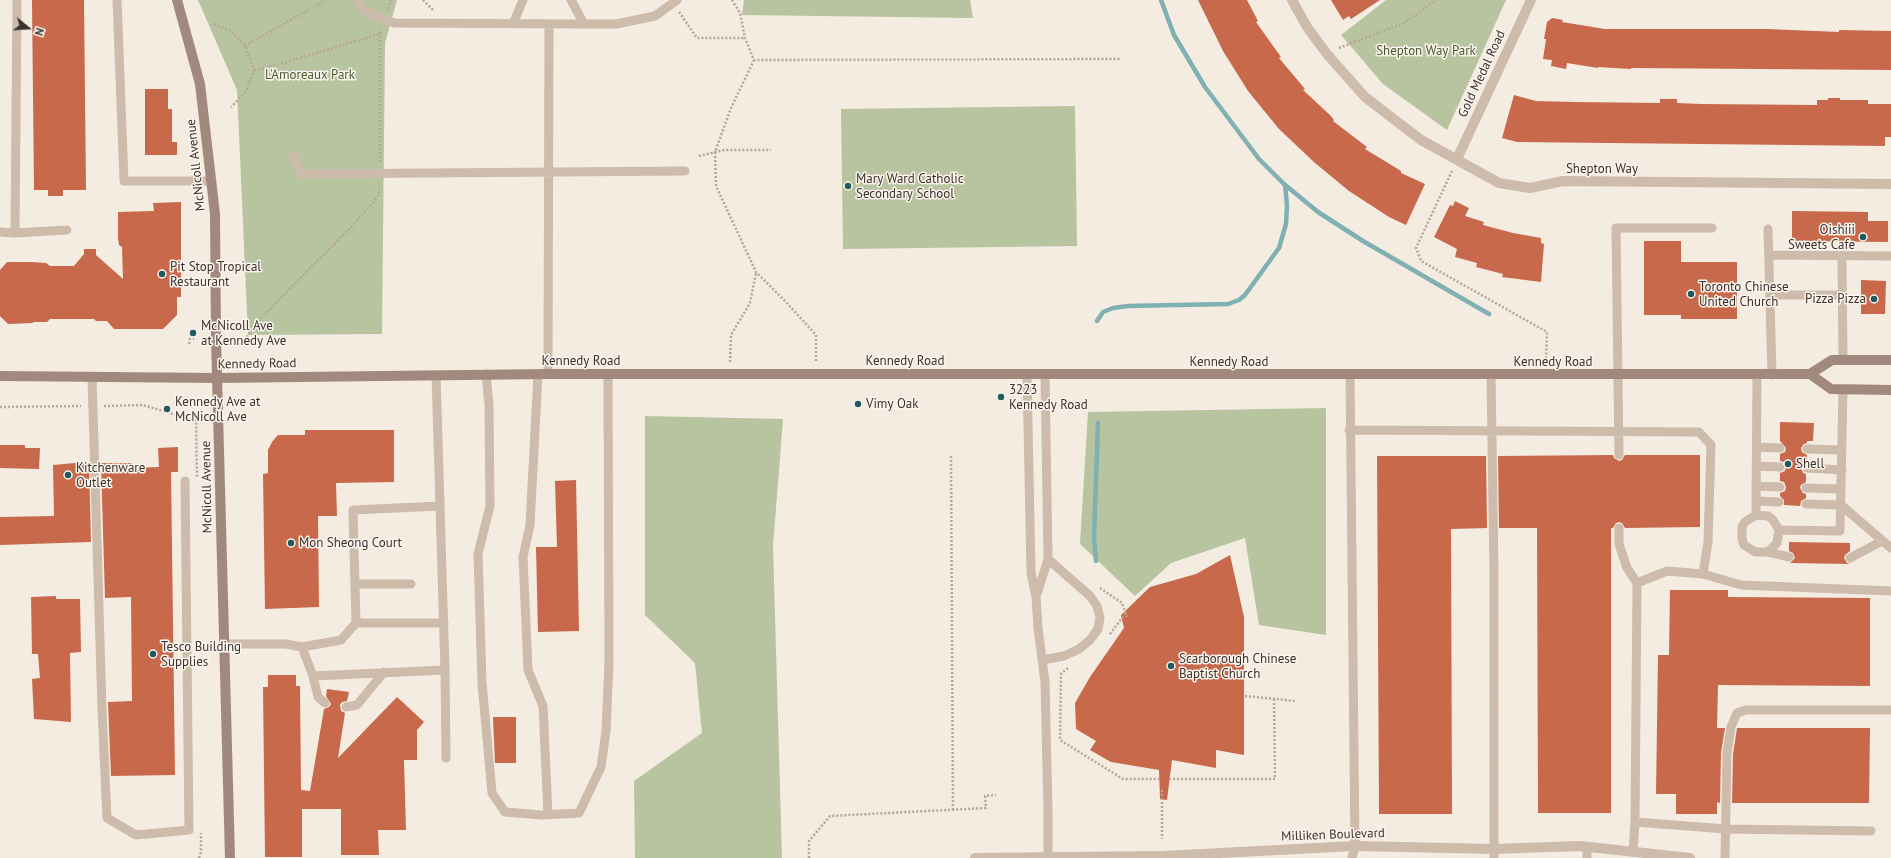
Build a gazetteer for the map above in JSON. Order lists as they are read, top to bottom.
{
  "streets": {
    "main road": ["McNicoll Avenue", "Kennedy Road"],
    "street": ["Gold Medal Road", "Shepton Way", "Milliken Boulevard"]
  },
  "crossings": [
    ["Gold Medal Road", "Shepton Way"],
    ["McNicoll Avenue", "Kennedy Road"]
  ],
  "parks": ["Shepton Way Park", "L'Amoreaux Park"],
  "places": [
    "Mary Ward Catholic Secondary School",
    "Oishiii Sweets Cafe",
    "Pit Stop Tropical Restaurant",
    "Toronto Chinese United Church",
    "Pizza Pizza",
    "McNicoll Ave at Kennedy Ave",
    "3223 Kennedy Road",
    "Vimy Oak",
    "Kennedy Ave at McNicoll Ave",
    "Shell",
    "Kitchenware Outlet",
    "Mon Sheong Court",
    "Tesco Building Supplies",
    "Scarborough Chinese Baptist Church"
  ],
  "north": "right"
}
